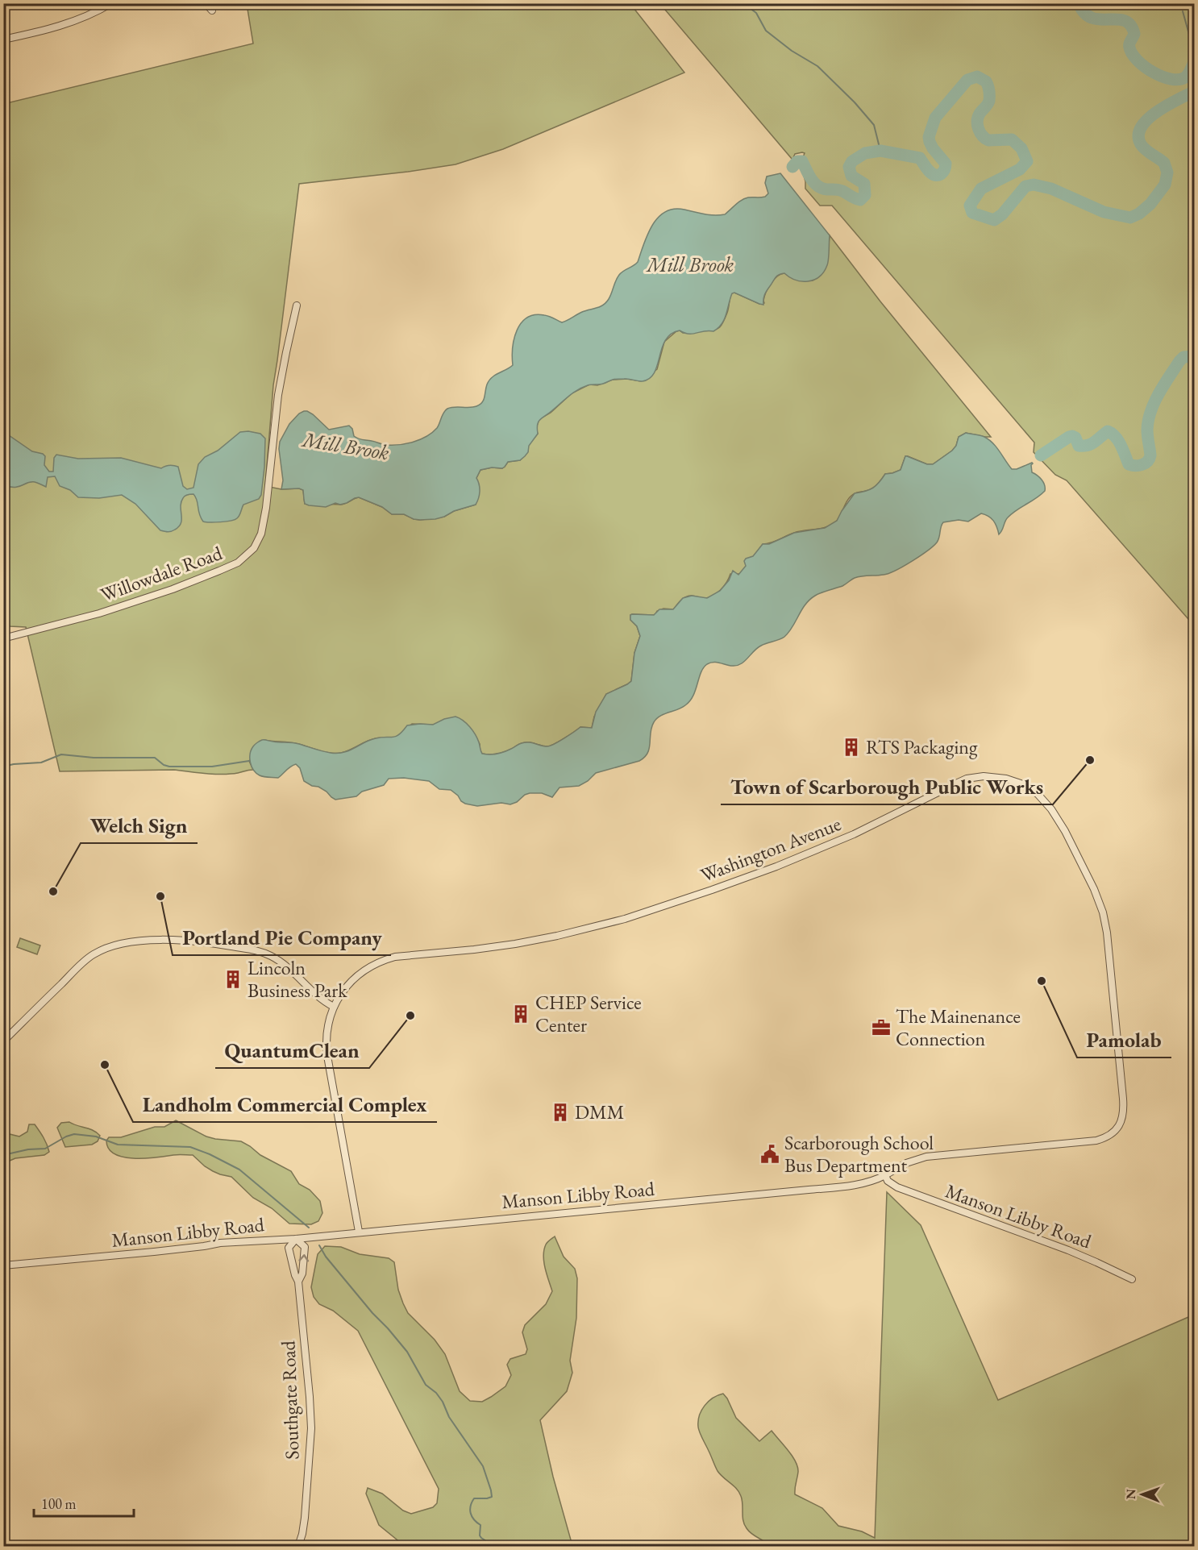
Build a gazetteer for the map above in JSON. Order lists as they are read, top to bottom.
{
  "streets": {
    "street": [
      "Willowdale Road",
      "Washington Avenue",
      "Manson Libby Road",
      "Southgate Road"
    ]
  },
  "crossings": [
    ["Washington Avenue", "Manson Libby Road"],
    ["Manson Libby Road", "Southgate Road"]
  ],
  "water": ["Mill Brook"],
  "places": {
    "building": [
      "RTS Packaging",
      "Lincoln Business Park",
      "CHEP Service Center",
      "DMM"
    ],
    "other": [
      "Town of Scarborough Public Works",
      "Welch Sign",
      "Portland Pie Company",
      "Pamolab",
      "QuantumClean",
      "Landholm Commercial Complex"
    ],
    "office": ["The Mainenance Connection"],
    "public building": ["Scarborough School Bus Department"]
  },
  "scale_bar": "100 m",
  "north": "left"
}
